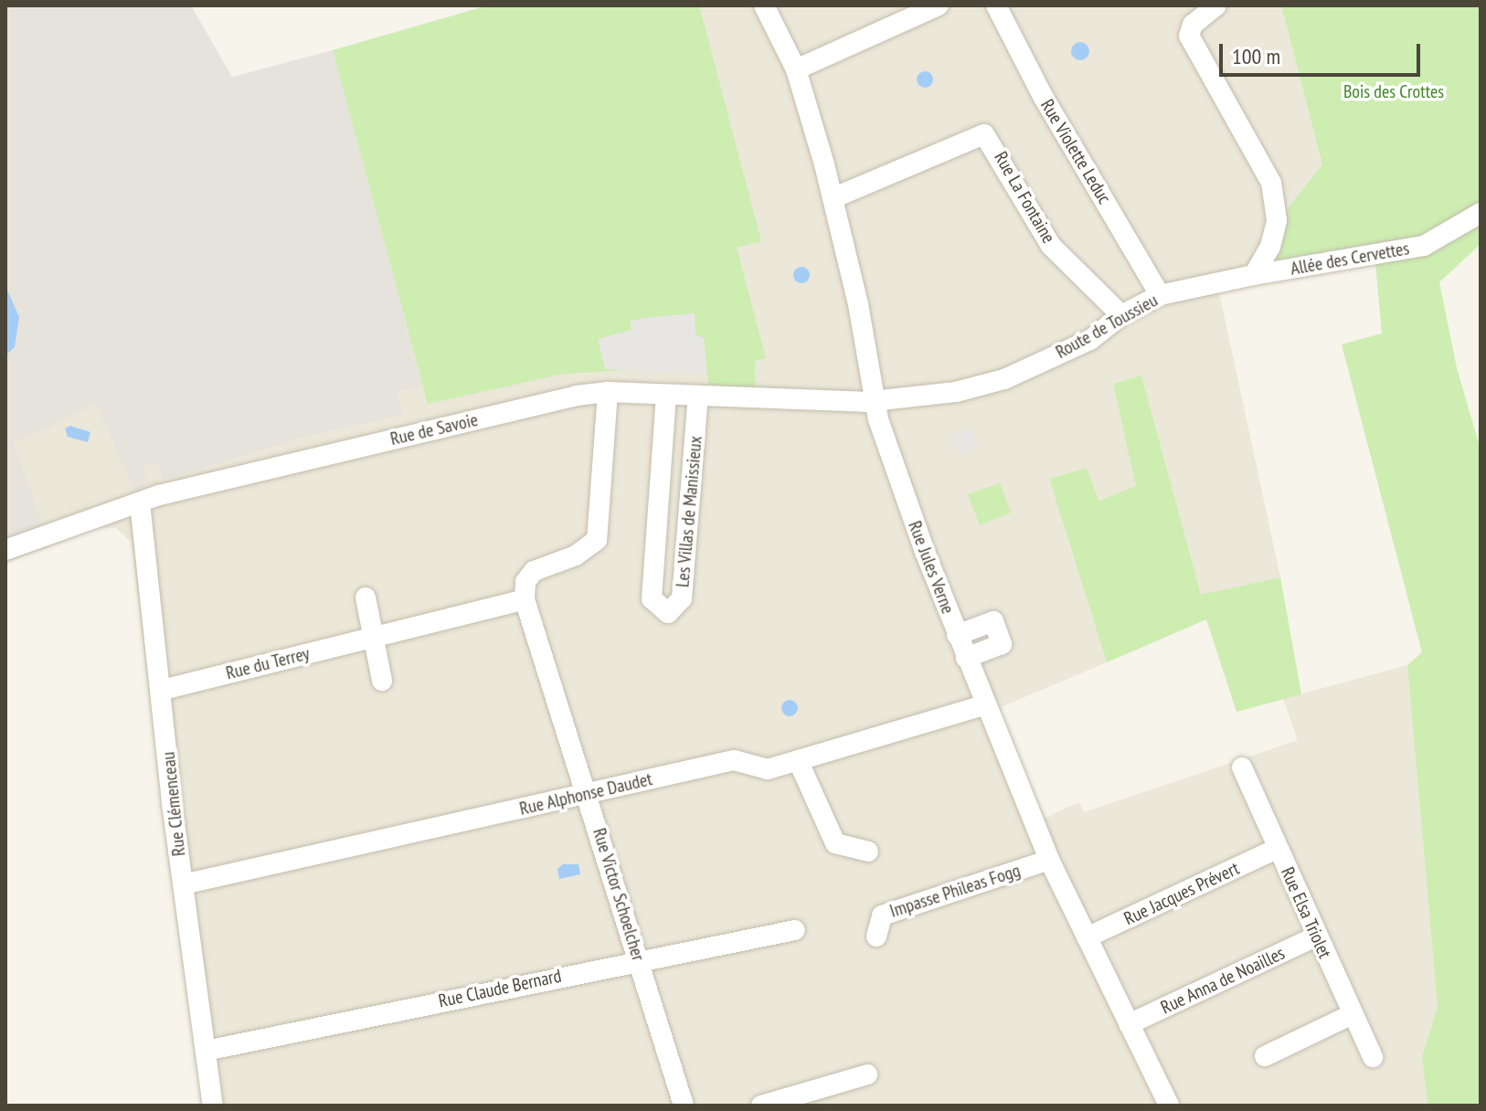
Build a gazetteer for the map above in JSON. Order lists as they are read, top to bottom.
{
  "streets": {
    "street": [
      "Rue Violette Leduc",
      "Rue La Fontaine",
      "Allée des Cervettes",
      "Route de Toussieu",
      "Rue de Savoie",
      "Les Villas de Manissieux",
      "Rue Jules Verne",
      "Rue du Terrey",
      "Rue Alphonse Daudet",
      "Rue Clémenceau",
      "Impasse Phileas Fogg",
      "Rue Jacques Prévert",
      "Rue Victor Schoelcher",
      "Rue Elsa Triolet",
      "Rue Anna de Noailles",
      "Rue Claude Bernard"
    ]
  },
  "crossings": [
    ["Rue Violette Leduc", "Route de Toussieu"],
    ["Rue La Fontaine", "Route de Toussieu"],
    ["Rue La Fontaine", "Rue Jules Verne"],
    ["Allée des Cervettes", "Route de Toussieu"],
    ["Route de Toussieu", "Rue de Savoie"],
    ["Route de Toussieu", "Rue Jules Verne"],
    ["Rue de Savoie", "Les Villas de Manissieux"],
    ["Rue de Savoie", "Rue Jules Verne"],
    ["Rue de Savoie", "Rue Clémenceau"],
    ["Rue Jules Verne", "Rue Alphonse Daudet"],
    ["Rue Jules Verne", "Impasse Phileas Fogg"],
    ["Rue Jules Verne", "Rue Jacques Prévert"],
    ["Rue Jules Verne", "Rue Anna de Noailles"],
    ["Rue du Terrey", "Rue Clémenceau"],
    ["Rue du Terrey", "Rue Victor Schoelcher"],
    ["Rue Alphonse Daudet", "Rue Clémenceau"],
    ["Rue Alphonse Daudet", "Rue Victor Schoelcher"],
    ["Rue Clémenceau", "Rue Claude Bernard"],
    ["Rue Jacques Prévert", "Rue Elsa Triolet"],
    ["Rue Victor Schoelcher", "Rue Claude Bernard"],
    ["Rue Elsa Triolet", "Rue Anna de Noailles"]
  ],
  "parks": ["Bois des Crottes"],
  "scale_bar": "100 m"
}
